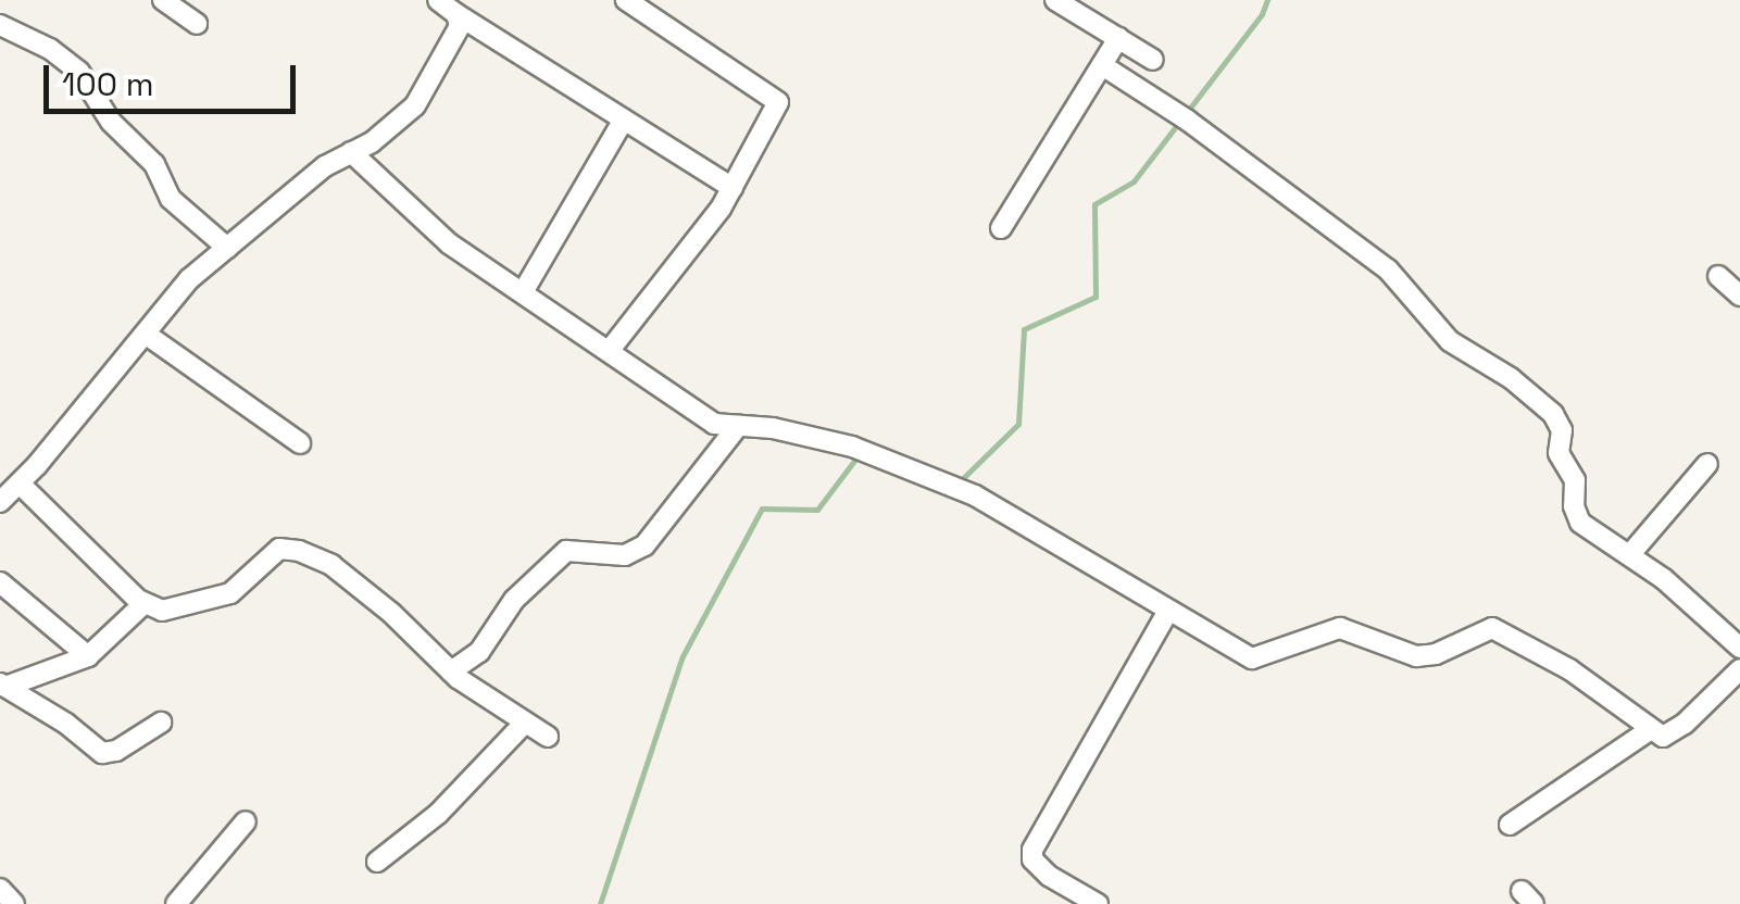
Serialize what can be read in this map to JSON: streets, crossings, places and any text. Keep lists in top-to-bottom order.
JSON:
{
  "scale_bar": "100 m"
}
